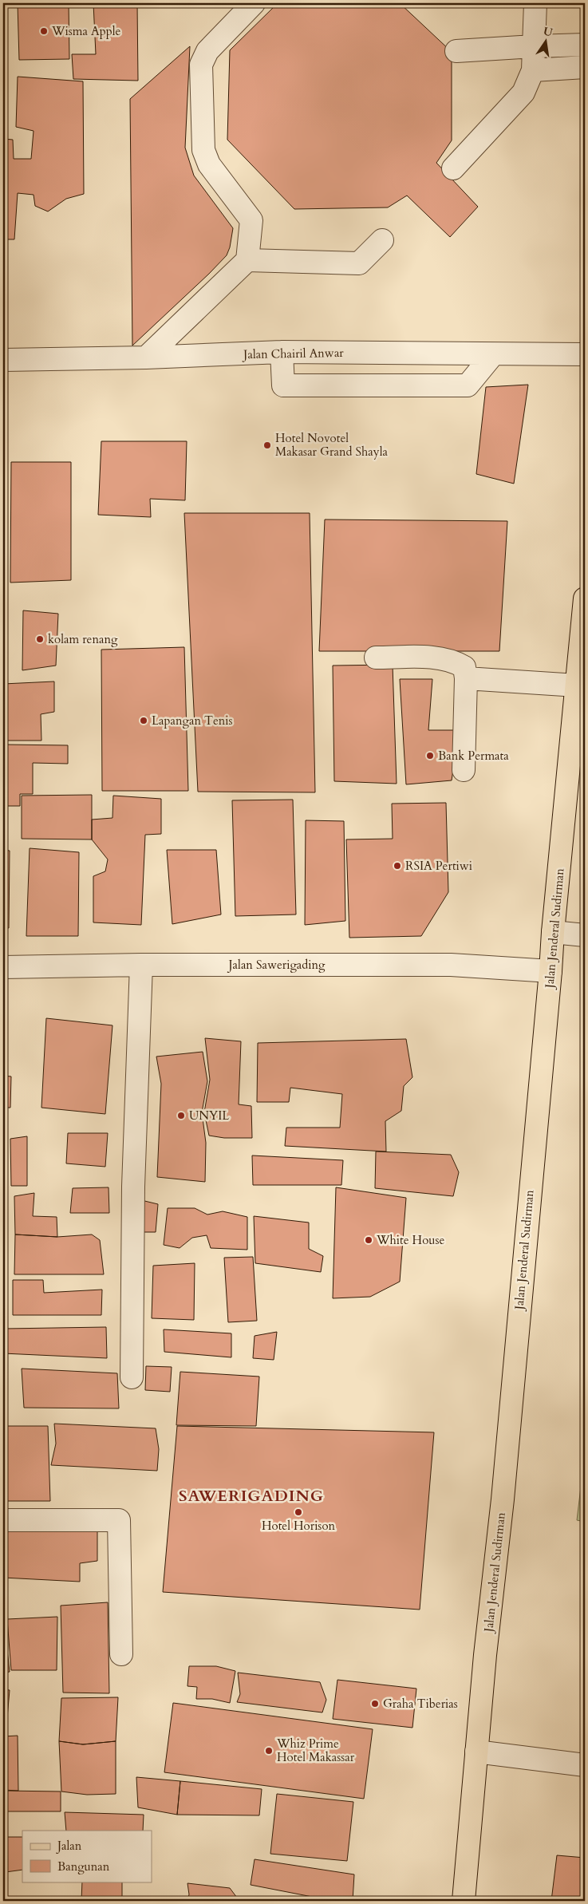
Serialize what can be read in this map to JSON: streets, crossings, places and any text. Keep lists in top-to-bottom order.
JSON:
{
  "streets": {
    "main road": ["Jalan Jenderal Sudirman"],
    "street": ["Jalan Chairil Anwar", "Jalan Sawerigading"]
  },
  "crossings": [
    ["Jalan Jenderal Sudirman", "Jalan Sawerigading"]
  ],
  "districts": ["SAWERIGADING"],
  "places": [
    "Wisma Apple",
    "Hotel Novotel Makasar Grand Shayla",
    "kolam renang",
    "Lapangan Tenis",
    "Bank Permata",
    "RSIA Pertiwi",
    "UNYIL",
    "White House",
    "Hotel Horison",
    "Graha Tiberias",
    "Whiz Prime Hotel Makassar"
  ],
  "legend": ["Jalan", "Bangunan"],
  "north": "top"
}
